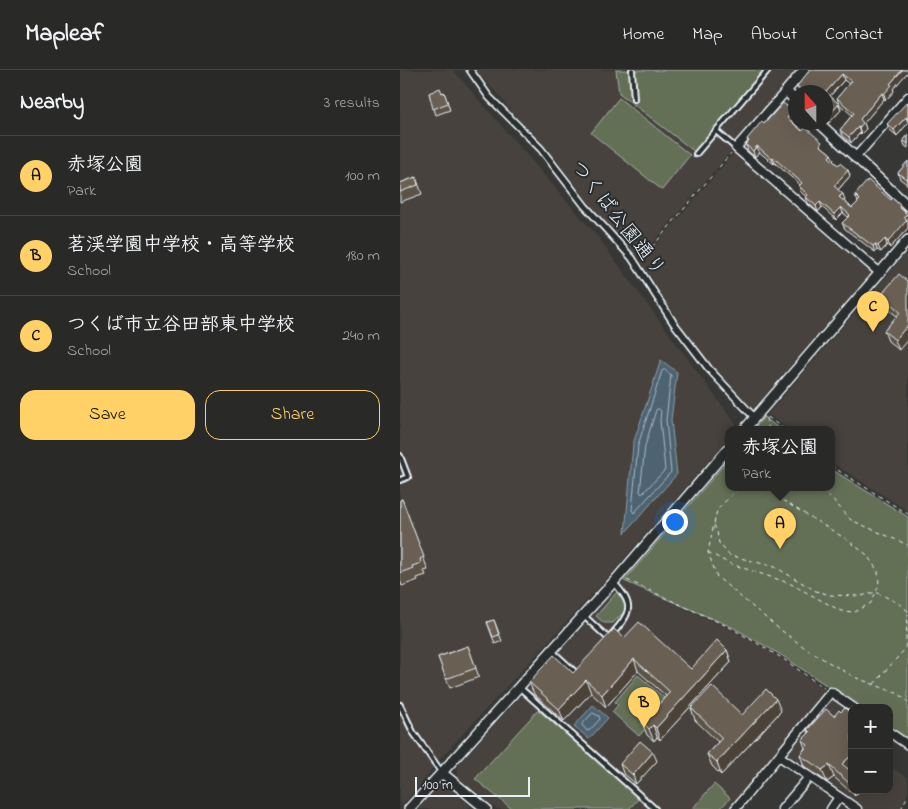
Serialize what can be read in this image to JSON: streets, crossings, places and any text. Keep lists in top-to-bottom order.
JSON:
{
  "streets": {
    "street": ["つくば公園通り"]
  },
  "scale_bar": "100 m",
  "north": "top",
  "page": {
    "header": "Mapleaf",
    "nav": [
      "Home",
      "Map",
      "About",
      "Contact"
    ],
    "heading": ["Nearby", "3 results"],
    "list": [
      {
        "mark": "A",
        "name": "赤塚公園",
        "note": "Park",
        "value": "100 m"
      },
      {
        "mark": "B",
        "name": "茗渓学園中学校・高等学校",
        "note": "School",
        "value": "180 m"
      },
      {
        "mark": "C",
        "name": "つくば市立谷田部東中学校",
        "note": "School",
        "value": "240 m"
      }
    ],
    "pins": ["C", "A", "B"],
    "buttons": ["Save", "Share"],
    "popup": ["赤塚公園", "Park"],
    "map_buttons": ["+", "−"],
    "scale": "100 m"
  }
}
